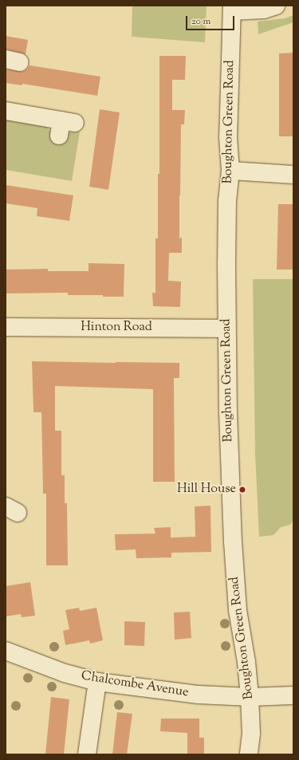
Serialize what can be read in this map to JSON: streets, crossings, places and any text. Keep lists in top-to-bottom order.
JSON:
{
  "streets": {
    "street": ["Boughton Green Road", "Hinton Road", "Chalcombe Avenue"]
  },
  "crossings": [
    ["Boughton Green Road", "Hinton Road"],
    ["Boughton Green Road", "Chalcombe Avenue"]
  ],
  "places": ["Hill House"],
  "scale_bar": "20 m"
}
